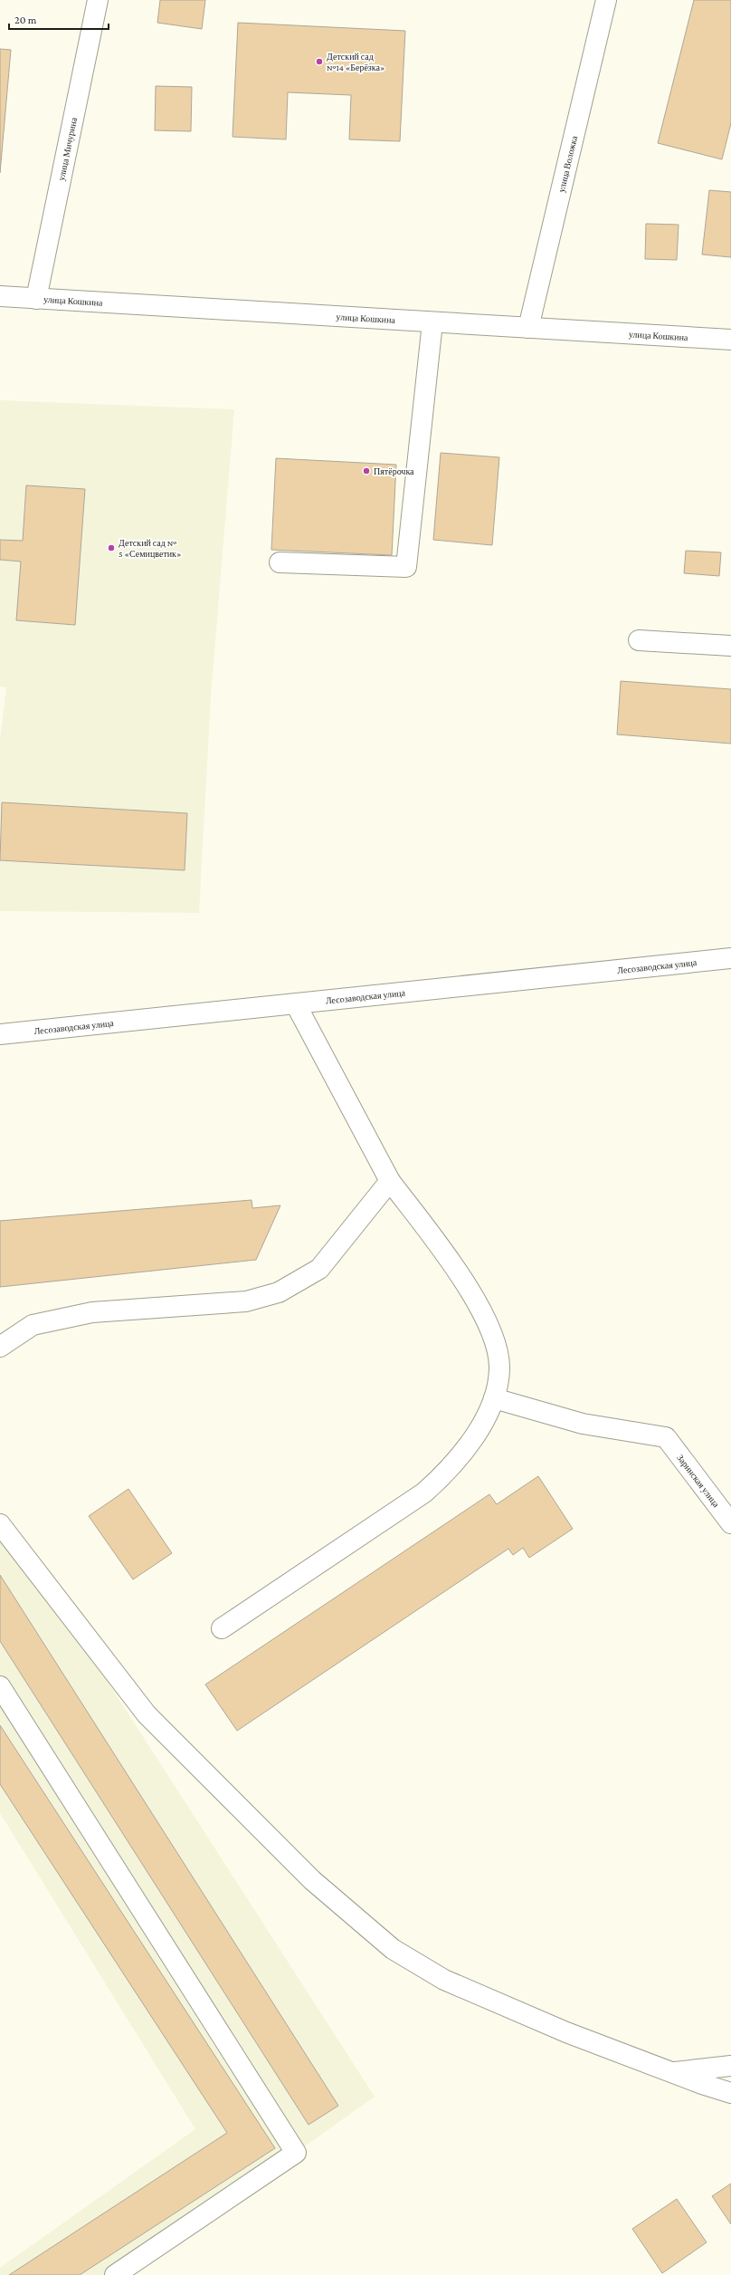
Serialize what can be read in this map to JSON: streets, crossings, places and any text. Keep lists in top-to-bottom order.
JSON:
{
  "streets": {
    "street": [
      "улица Мичурина",
      "улица Воложка",
      "улица Кошкина",
      "Лесозаводская улица",
      "Заринская улица"
    ]
  },
  "crossings": [
    ["улица Мичурина", "улица Кошкина"],
    ["улица Воложка", "улица Кошкина"]
  ],
  "places": ["Детский сад №14 «Берёзка»", "Пятёрочка", "Детский сад № 5 «Семицветик»"],
  "scale_bar": "20 m"
}
